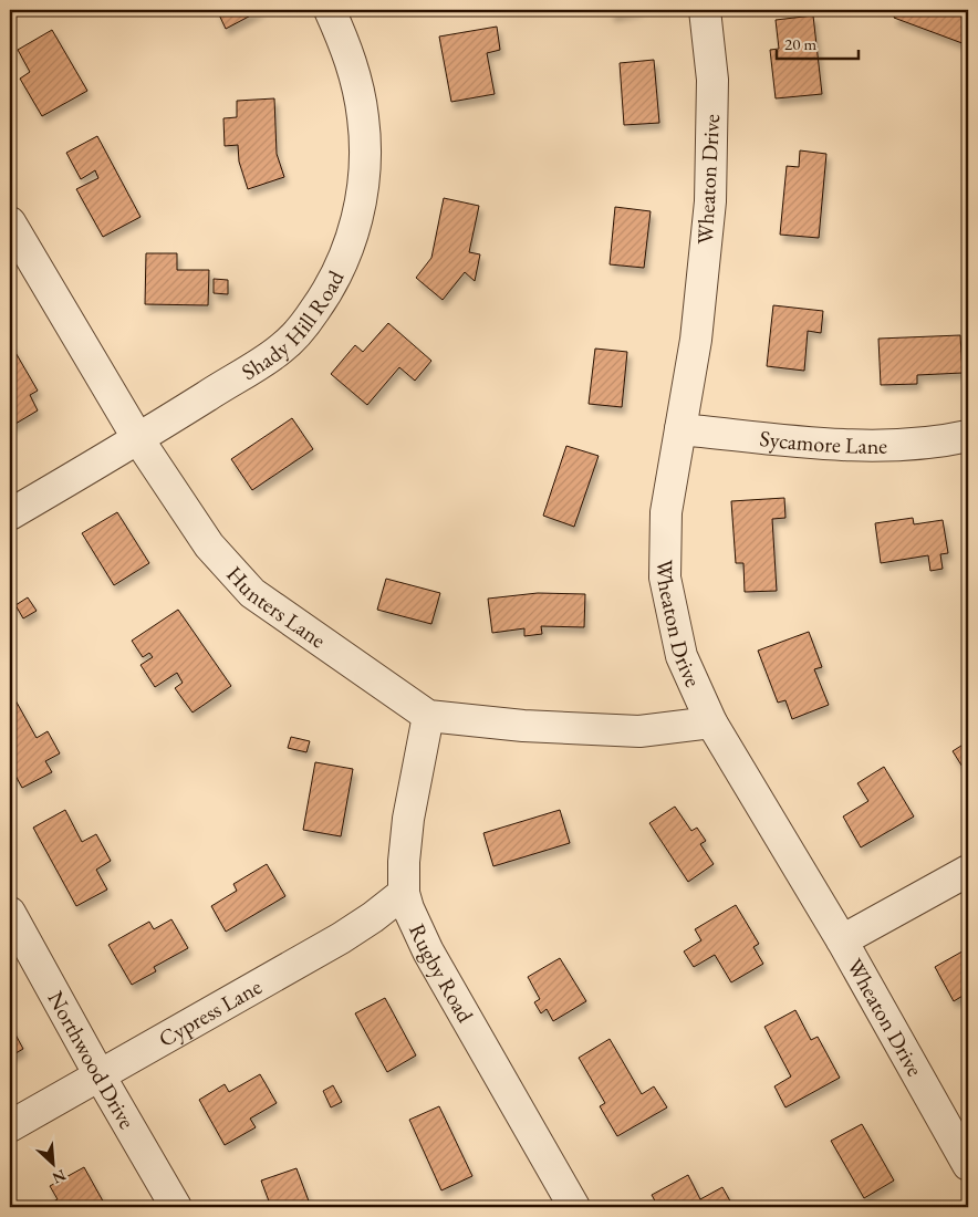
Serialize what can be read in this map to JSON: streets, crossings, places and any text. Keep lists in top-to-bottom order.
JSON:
{
  "streets": {
    "street": [
      "Wheaton Drive",
      "Shady Hill Road",
      "Sycamore Lane",
      "Hunters Lane",
      "Rugby Road",
      "Cypress Lane",
      "Northwood Drive"
    ]
  },
  "crossings": [
    ["Wheaton Drive", "Sycamore Lane"],
    ["Wheaton Drive", "Hunters Lane"],
    ["Shady Hill Road", "Hunters Lane"],
    ["Hunters Lane", "Rugby Road"],
    ["Rugby Road", "Cypress Lane"],
    ["Cypress Lane", "Northwood Drive"]
  ],
  "scale_bar": "20 m",
  "north": "bottom right"
}
